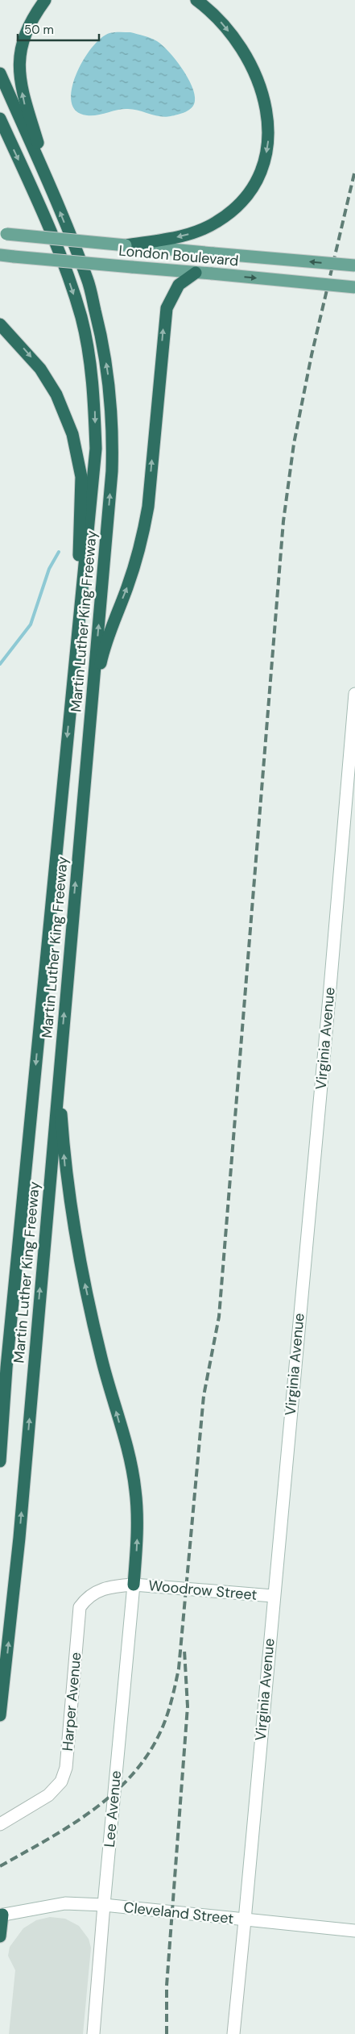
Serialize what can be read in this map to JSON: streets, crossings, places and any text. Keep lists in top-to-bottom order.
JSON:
{
  "streets": {
    "highway": ["Martin Luther King Freeway"],
    "main road": ["London Boulevard"],
    "street": [
      "Virginia Avenue",
      "Woodrow Street",
      "Harper Avenue",
      "Lee Avenue",
      "Cleveland Street"
    ]
  },
  "crossings": [
    ["Virginia Avenue", "Woodrow Street"],
    ["Virginia Avenue", "Cleveland Street"],
    ["Woodrow Street", "Harper Avenue"],
    ["Woodrow Street", "Lee Avenue"],
    ["Harper Avenue", "Lee Avenue"],
    ["Lee Avenue", "Cleveland Street"]
  ],
  "scale_bar": "50 m"
}
